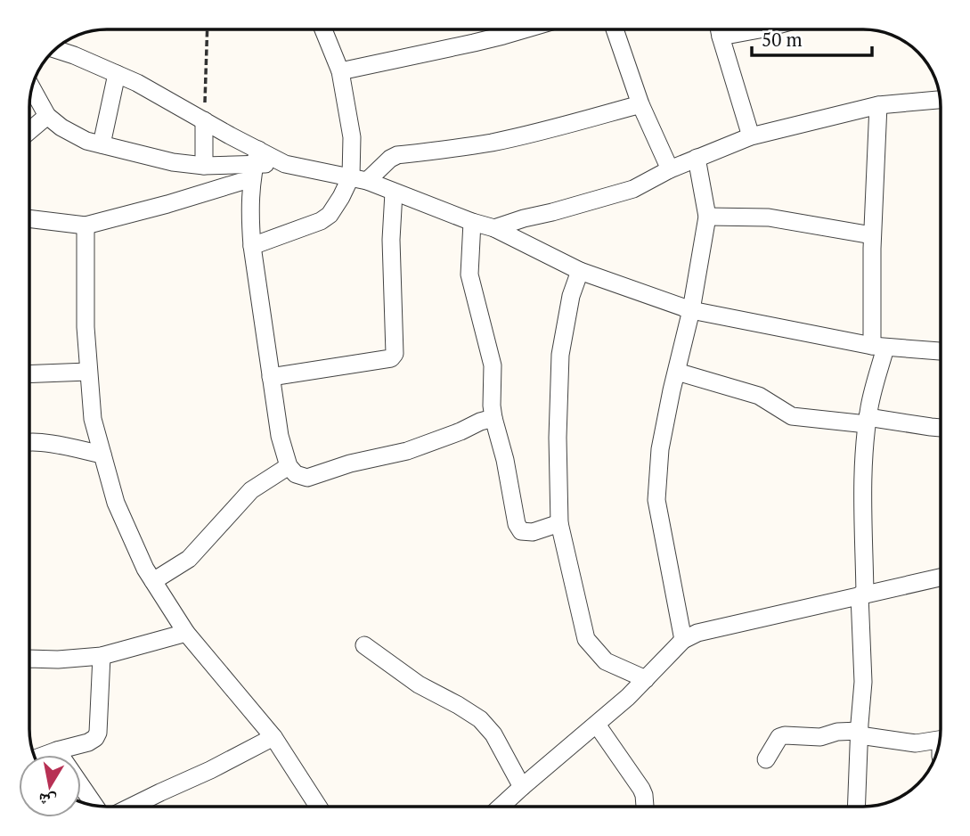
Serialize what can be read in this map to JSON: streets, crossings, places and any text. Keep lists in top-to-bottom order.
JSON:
{
  "scale_bar": "50 m",
  "north": "bottom"
}
